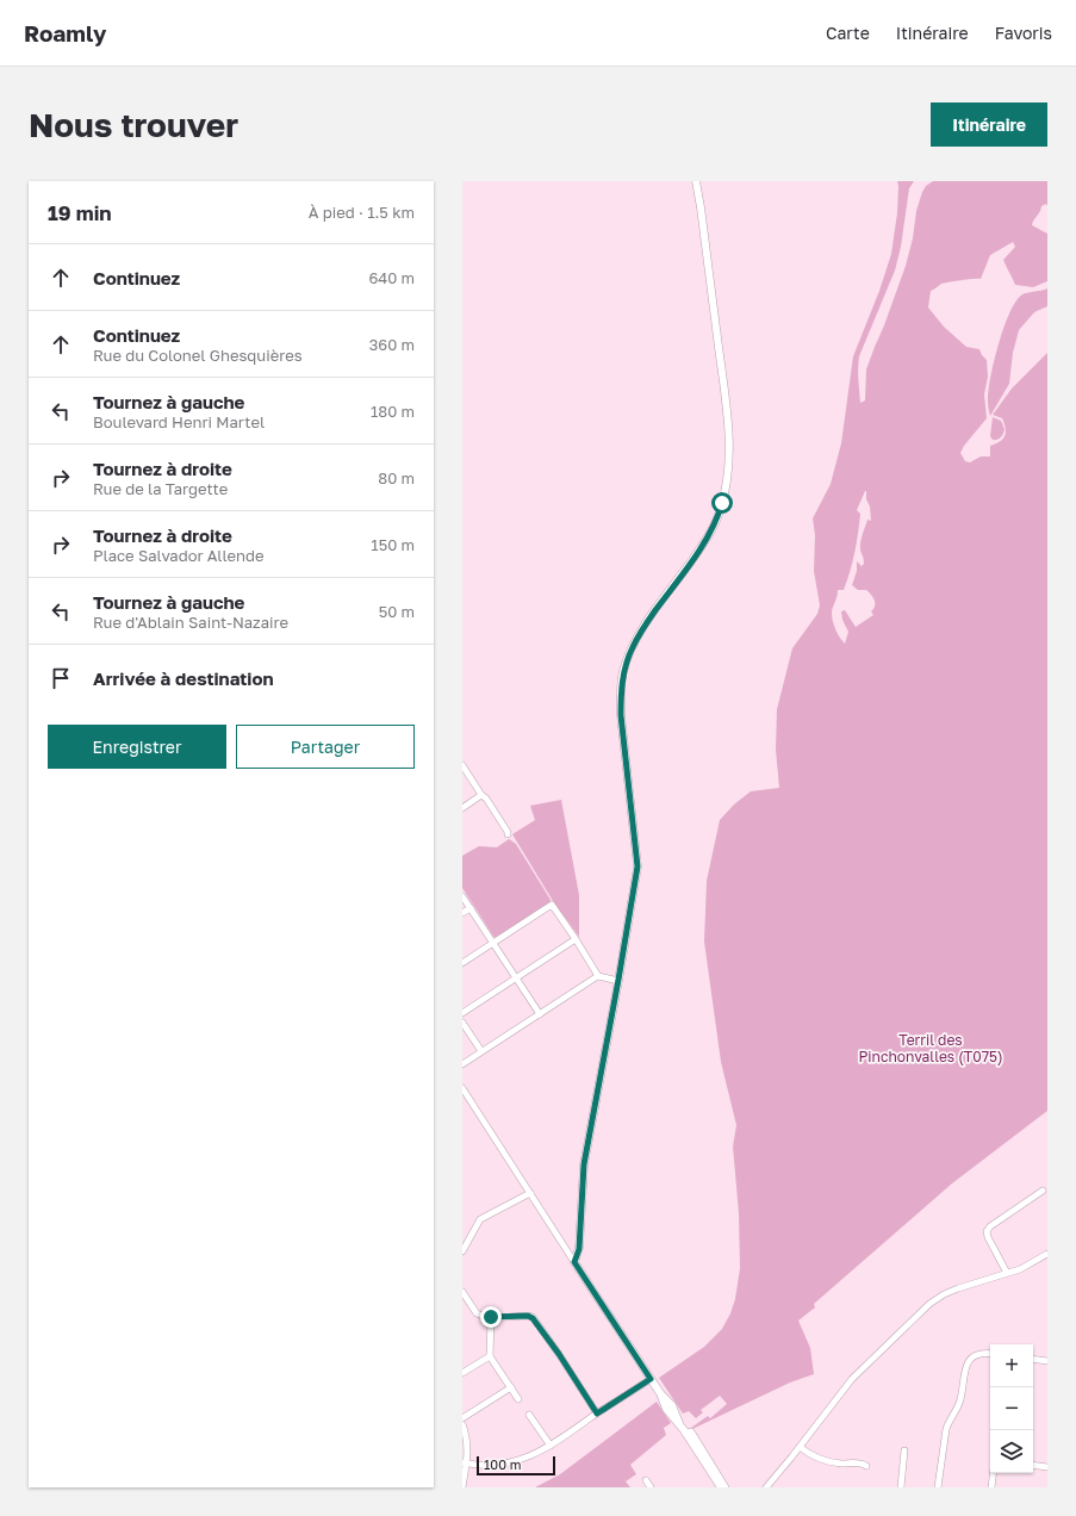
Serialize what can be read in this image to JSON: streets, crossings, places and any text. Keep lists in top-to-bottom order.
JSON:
{
  "parks": ["Terril des Pinchonvalles (T075)"],
  "scale_bar": "100 m",
  "page": {
    "header": "Roamly",
    "nav": ["Carte", "Itinéraire", "Favoris"],
    "buttons": [
      "Itinéraire",
      ["Enregistrer", "Partager"]
    ],
    "title": "Nous trouver",
    "heading": ["19 min", "À pied · 1.5 km"],
    "list": [
      ["Continuez", "640 m"],
      ["Continuez", "Rue du Colonel Ghesquières", "360 m"],
      ["Tournez à gauche", "Boulevard Henri Martel", "180 m"],
      ["Tournez à droite", "Rue de la Targette", "80 m"],
      ["Tournez à droite", "Place Salvador Allende", "150 m"],
      ["Tournez à gauche", "Rue d'Ablain Saint-Nazaire", "50 m"],
      "Arrivée à destination"
    ],
    "map_buttons": ["+", "−"],
    "scale": "100 m"
  }
}
